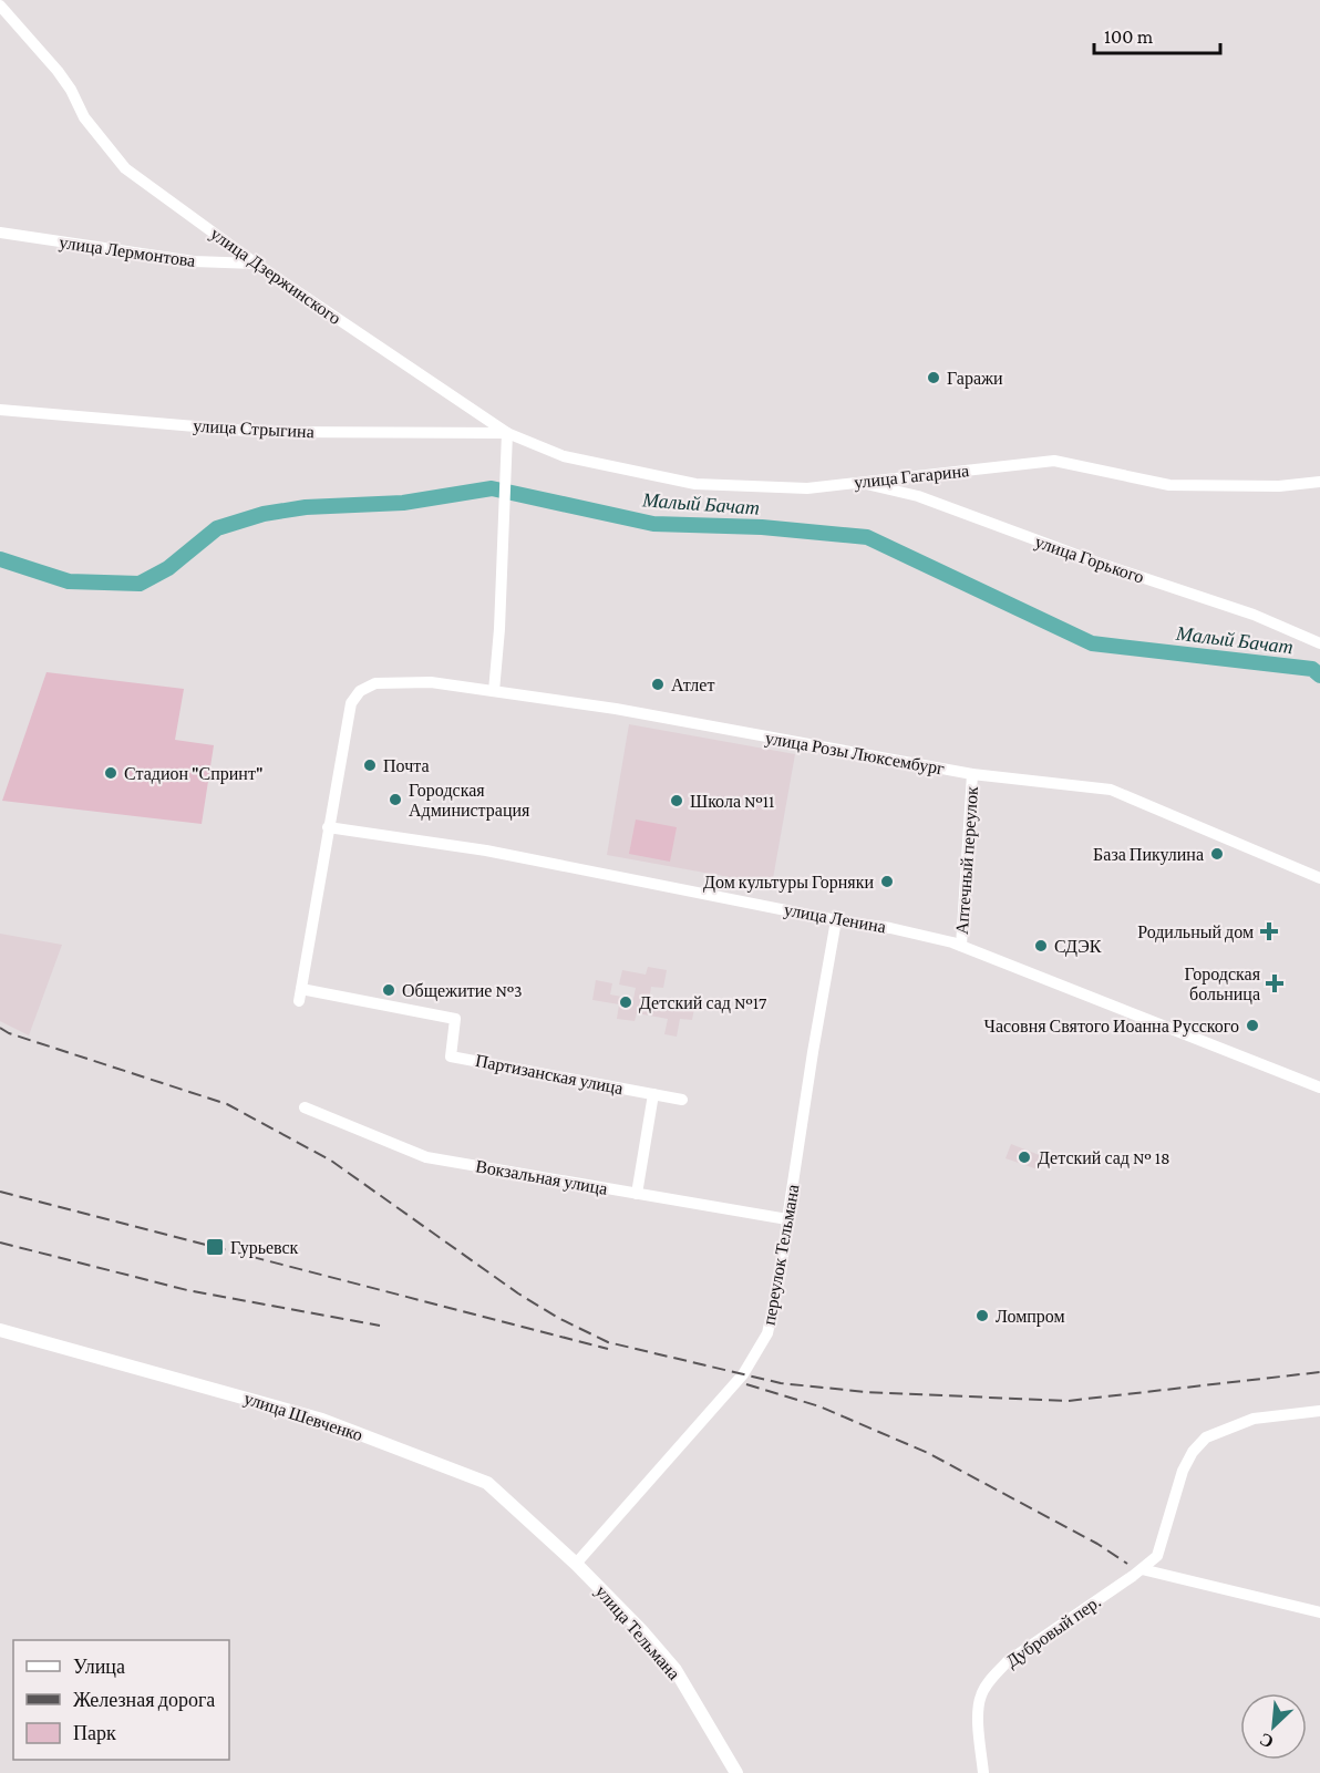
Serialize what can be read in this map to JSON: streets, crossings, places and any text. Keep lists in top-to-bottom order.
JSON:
{
  "streets": {
    "main road": ["улица Шевченко", "улица Тельмана"],
    "street": [
      "улица Лермонтова",
      "улица Дзержинского",
      "улица Стрыгина",
      "улица Гагарина",
      "улица Горького",
      "улица Розы Люксембург",
      "Аптечный переулок",
      "улица Ленина",
      "Партизанская улица",
      "Вокзальная улица",
      "переулок Тельмана",
      "Дубровый пер."
    ]
  },
  "crossings": [
    ["улица Лермонтова", "улица Дзержинского"],
    ["улица Дзержинского", "улица Стрыгина"],
    ["улица Дзержинского", "улица Гагарина"],
    ["улица Стрыгина", "улица Гагарина"],
    ["улица Гагарина", "улица Горького"],
    ["улица Розы Люксембург", "Аптечный переулок"],
    ["улица Розы Люксембург", "улица Ленина"],
    ["улица Розы Люксембург", "Партизанская улица"],
    ["Аптечный переулок", "улица Ленина"],
    ["улица Ленина", "Партизанская улица"],
    ["улица Ленина", "переулок Тельмана"],
    ["Вокзальная улица", "переулок Тельмана"],
    ["переулок Тельмана", "улица Шевченко"],
    ["переулок Тельмана", "улица Тельмана"],
    ["улица Шевченко", "улица Тельмана"]
  ],
  "water": ["Малый Бачат"],
  "places": {
    "other": [
      "Гаражи",
      "Атлет",
      "Почта",
      "Стадион \"Спринт\"",
      "Городская Администрация",
      "Школа №11",
      "База Пикулина",
      "Дом культуры Горняки",
      "СДЭК",
      "Общежитие №3",
      "Детский сад №17",
      "Часовня Святого Иоанна Русского",
      "Детский сад № 18",
      "Ломпром"
    ],
    "health": ["Родильный дом", "Городская больница"],
    "transit": ["Гурьевск"]
  },
  "legend": ["Улица", "Железная дорога", "Парк"],
  "scale_bar": "100 m",
  "north": "bottom left"
}
